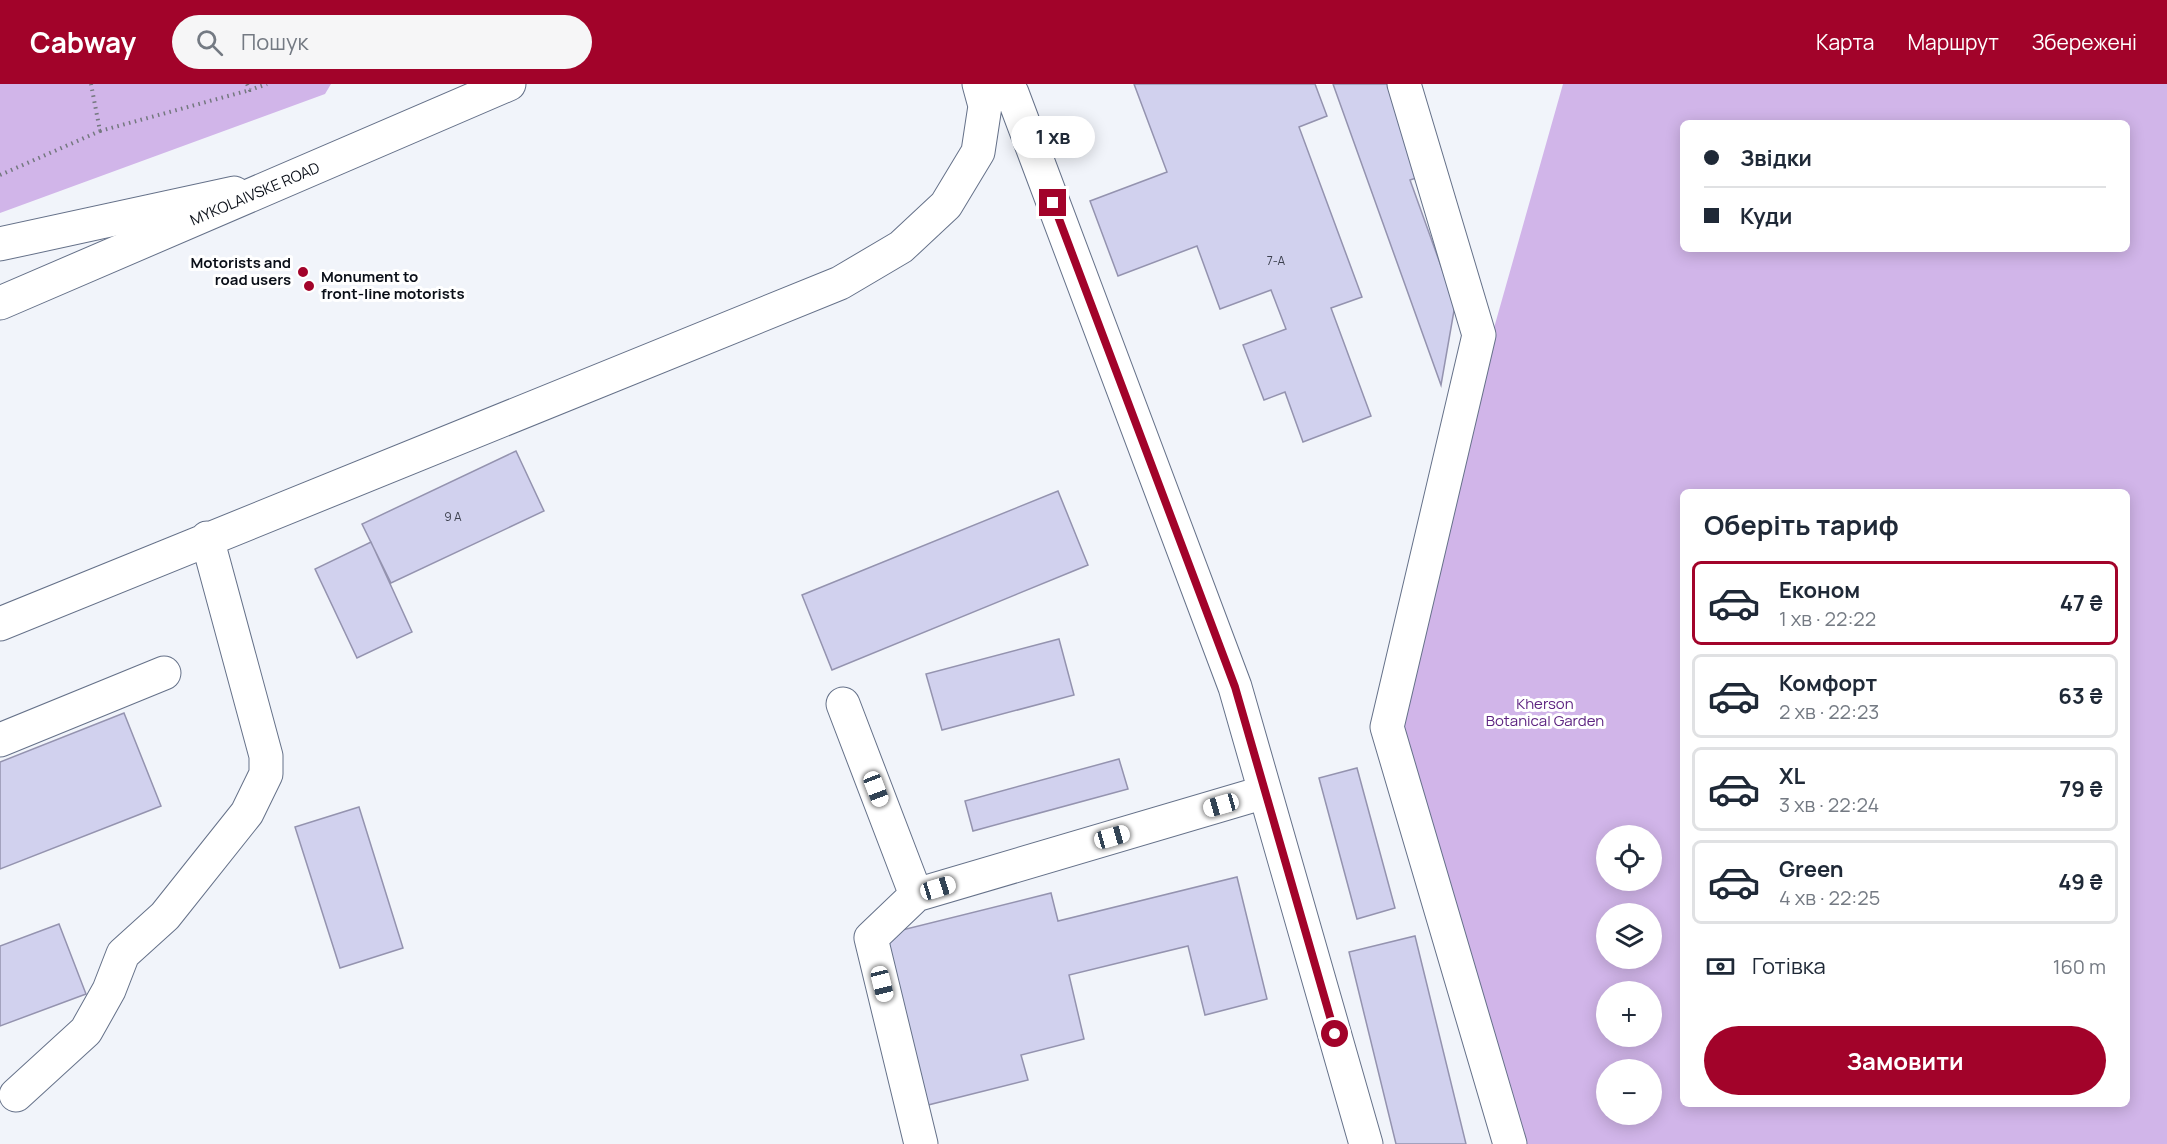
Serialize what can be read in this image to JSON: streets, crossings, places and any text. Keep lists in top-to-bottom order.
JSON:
{
  "streets": {
    "street": ["MYKOLAIVSKE ROAD"]
  },
  "parks": ["Kherson Botanical Garden"],
  "places": ["Motorists and road users", "Monument to front-line motorists"],
  "house_numbers": ["7-А", "9 А"],
  "page": {
    "header": "Cabway",
    "search": "Пошук",
    "nav": ["Карта", "Маршрут", "Збережені"],
    "bubble": "1 хв",
    "banner": ["Звідки", "Куди"],
    "heading": "Оберіть тариф",
    "list": [
      {
        "name": "Економ",
        "note": "1 хв · 22:22",
        "value": "47 ₴"
      },
      {
        "name": "Комфорт",
        "note": "2 хв · 22:23",
        "value": "63 ₴"
      },
      {
        "name": "XL",
        "note": "3 хв · 22:24",
        "value": "79 ₴"
      },
      {
        "name": "Green",
        "note": "4 хв · 22:25",
        "value": "49 ₴"
      }
    ],
    "map_buttons": ["+", "−"],
    "pay": ["Готівка", "160 m"],
    "buttons": "Замовити"
  }
}
